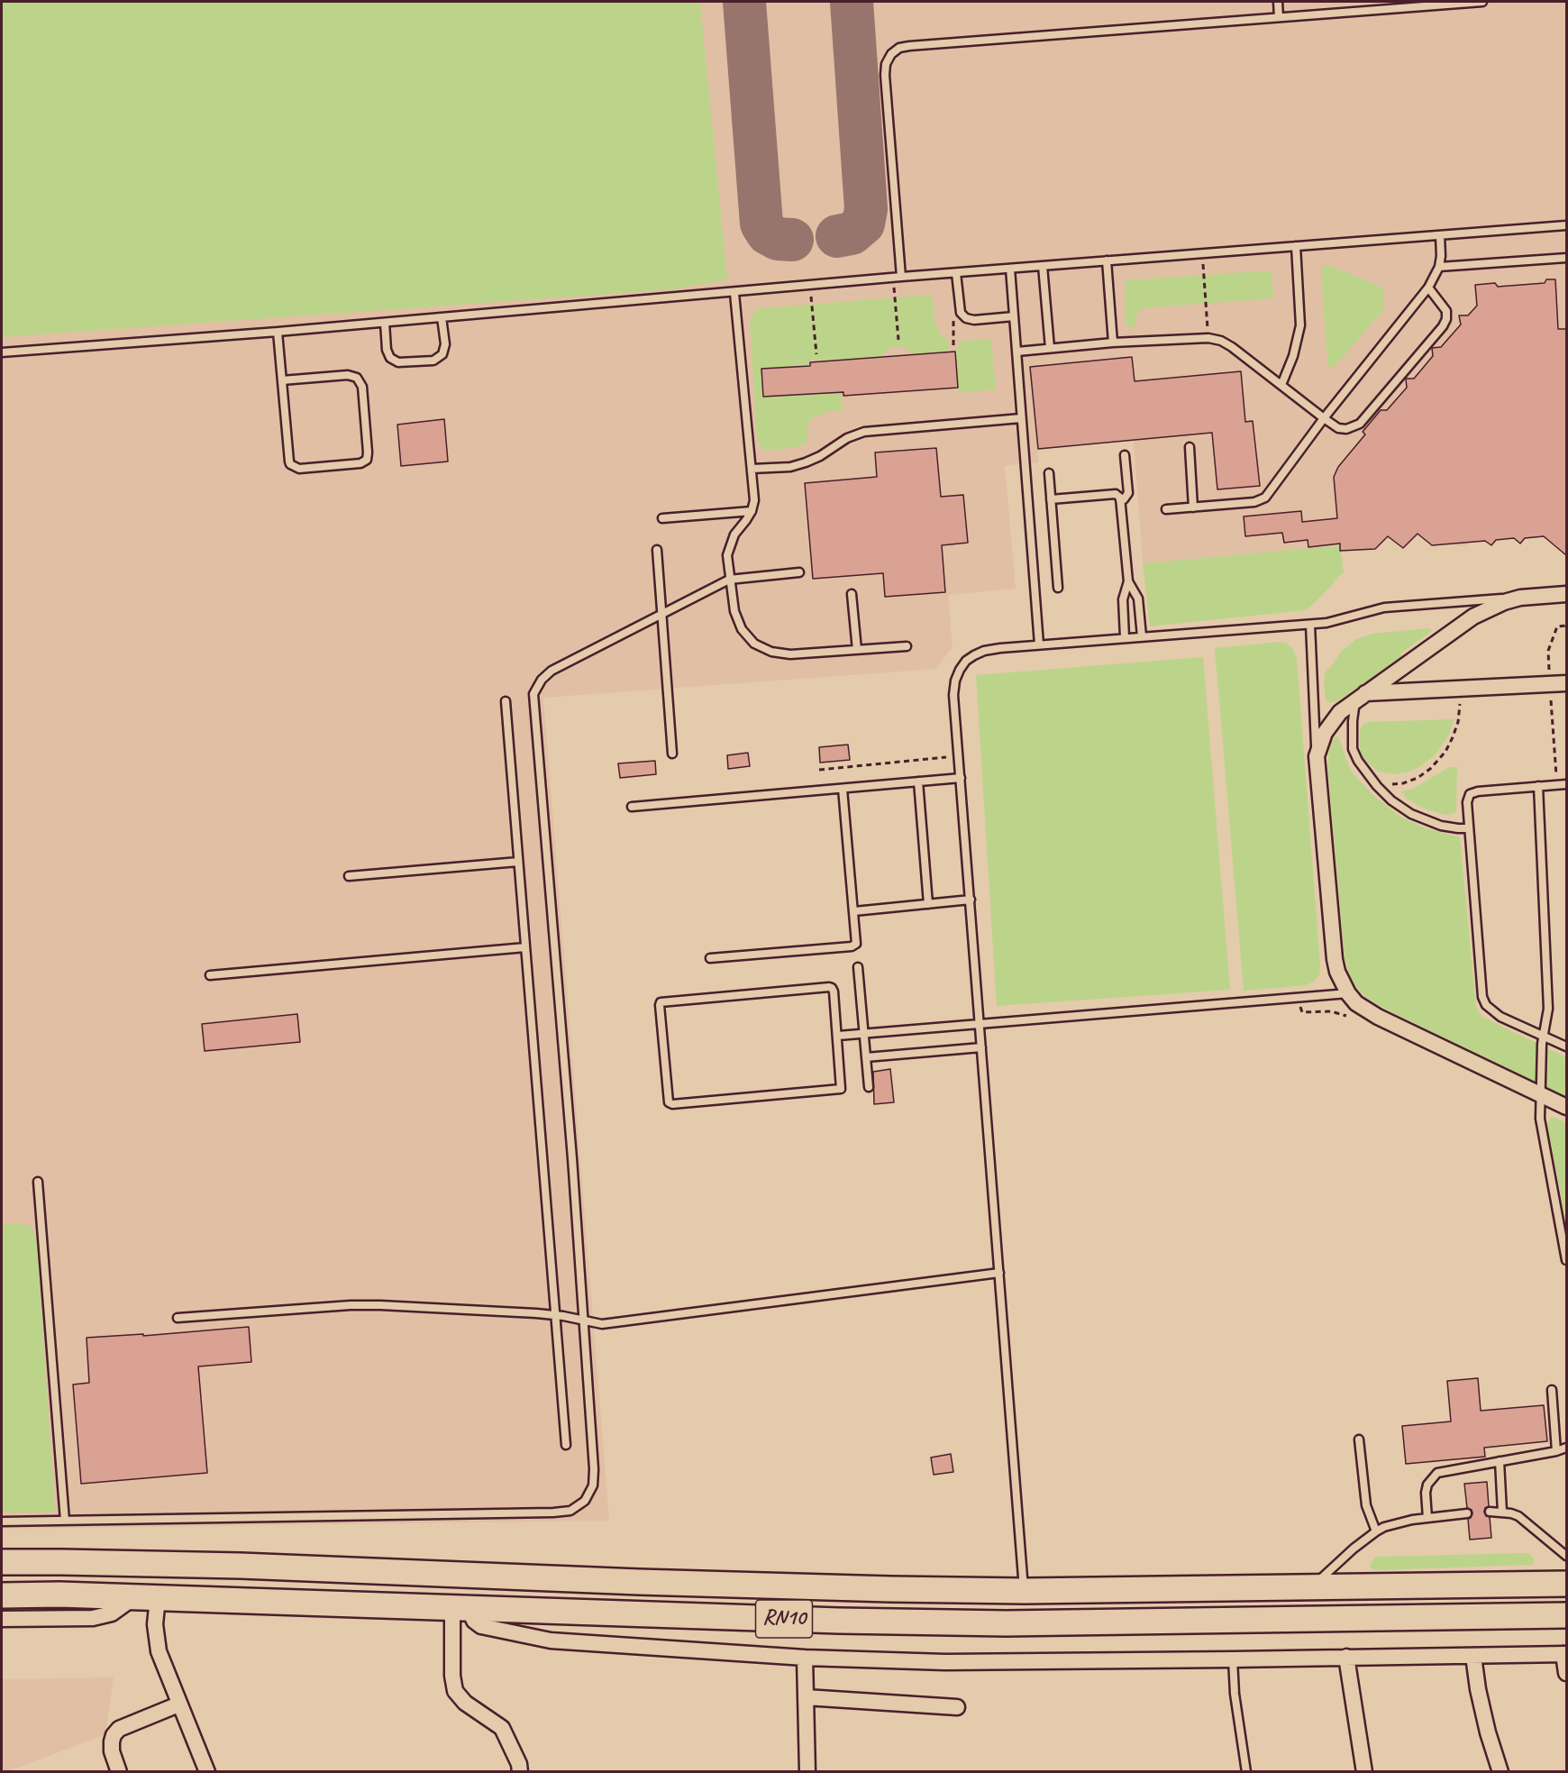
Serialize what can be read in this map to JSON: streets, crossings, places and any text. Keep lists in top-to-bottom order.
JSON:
{
  "streets": {
    "highway": ["RN10"]
  }
}
